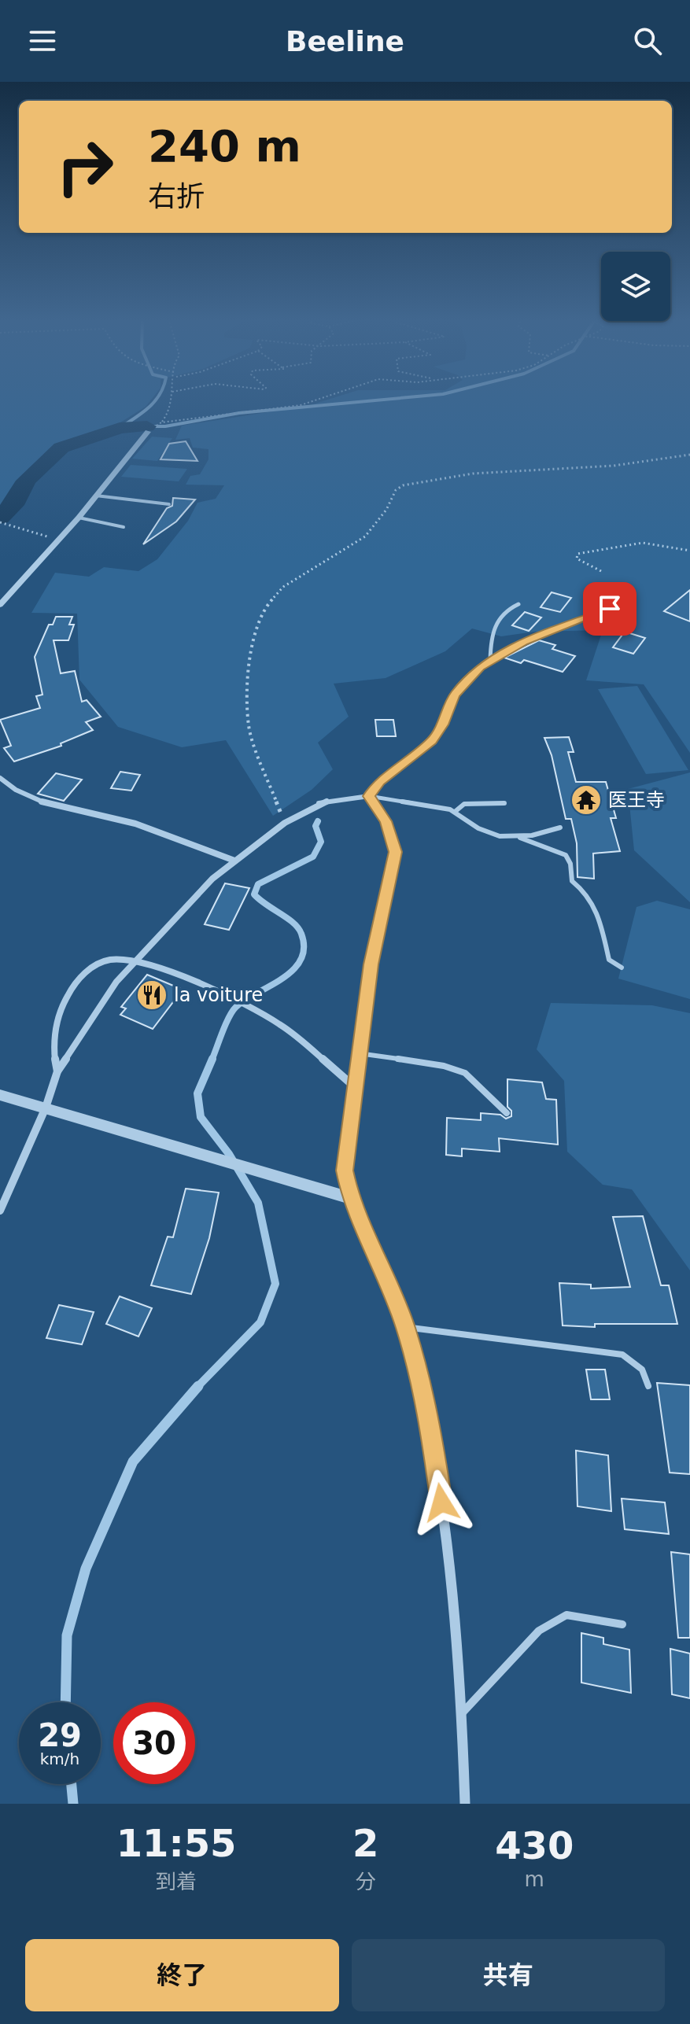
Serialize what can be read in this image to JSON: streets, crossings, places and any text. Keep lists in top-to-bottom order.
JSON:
{
  "places": {
    "temple": ["医王寺"],
    "restaurant": ["la voiture"]
  },
  "page": {
    "header": "Beeline",
    "turn": ["240 m", "右折"],
    "speed": "29 km/h",
    "limit": "30",
    "eta": [
      "11:55",
      "到着",
      "2",
      "分",
      "430",
      "m"
    ],
    "buttons": ["終了", "共有"]
  }
}
